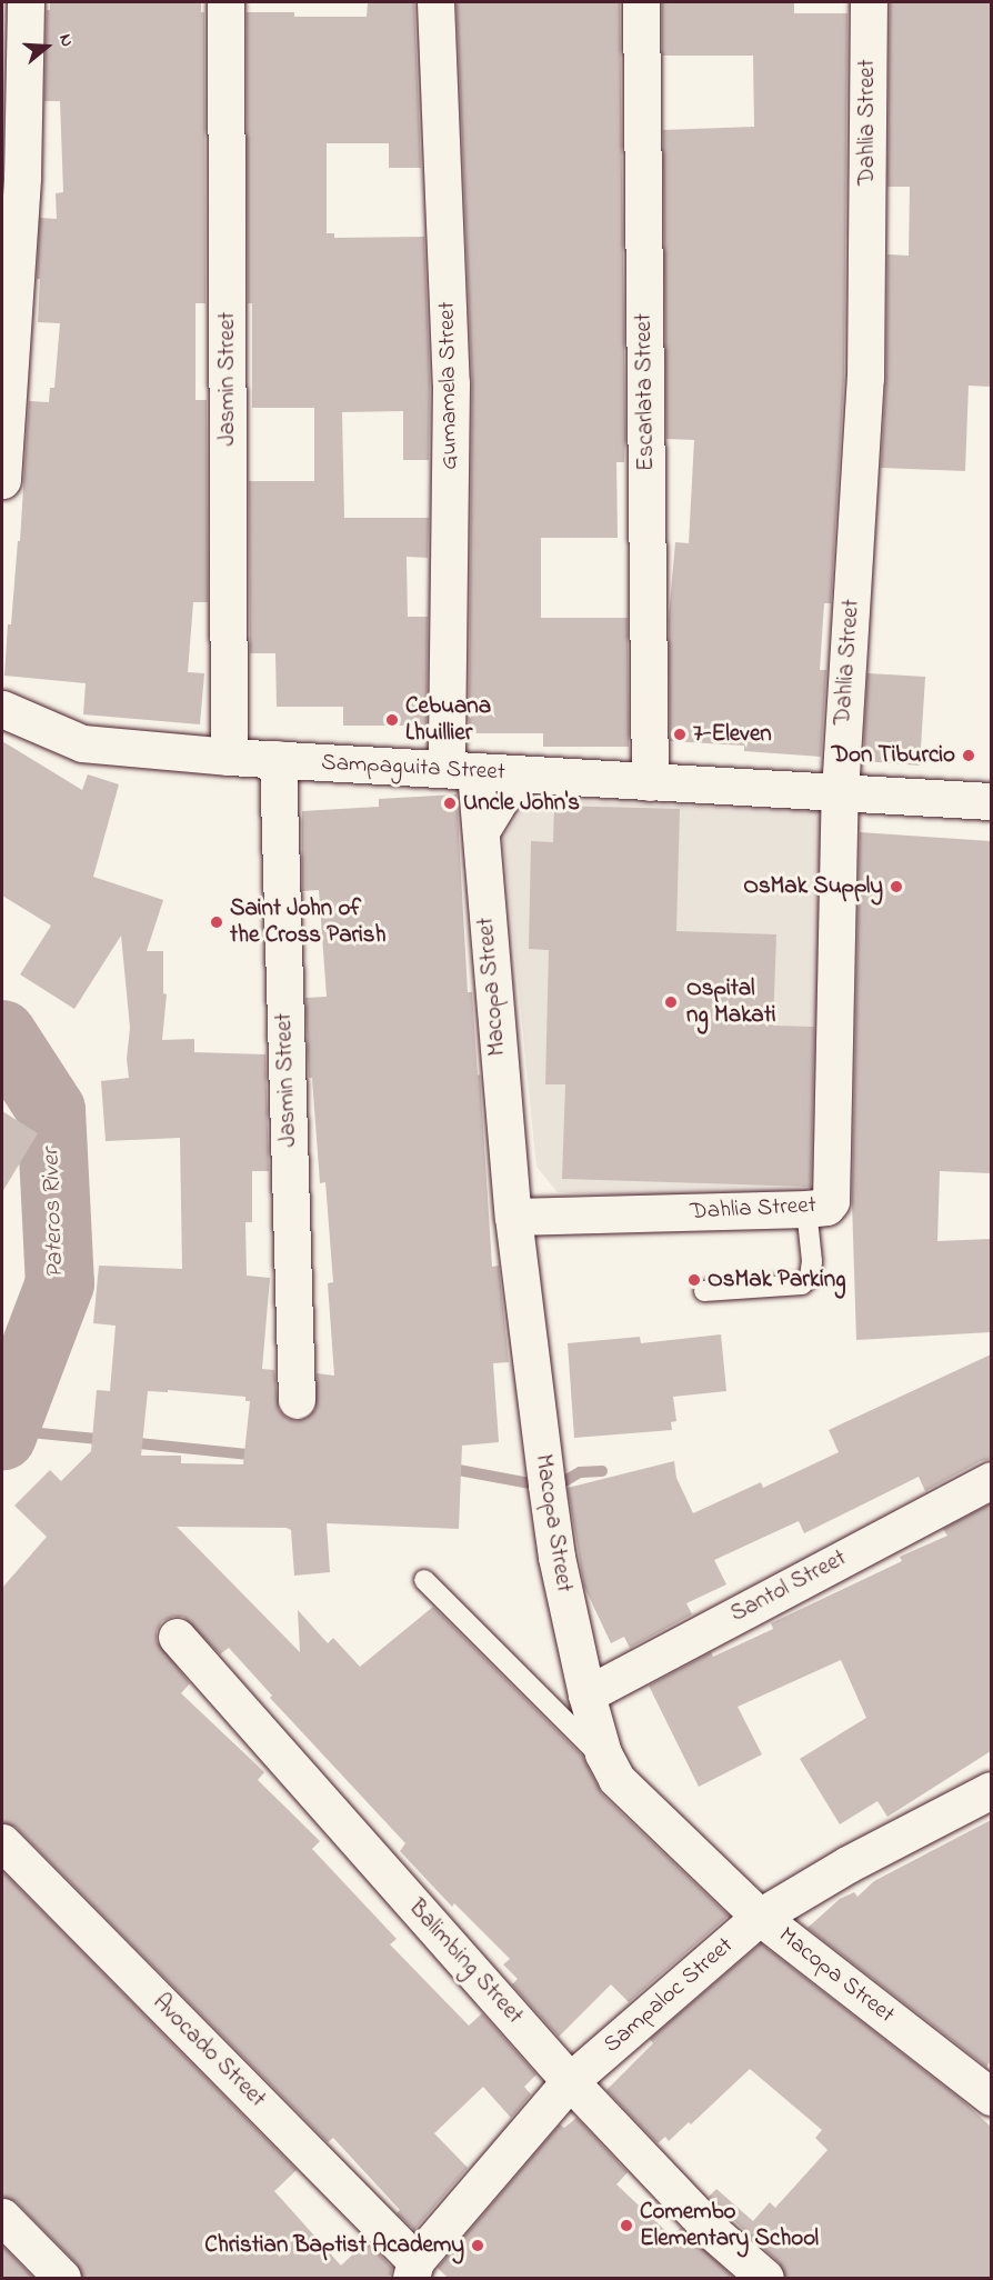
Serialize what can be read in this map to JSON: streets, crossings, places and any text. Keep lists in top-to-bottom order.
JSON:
{
  "streets": {
    "street": [
      "Dahlia Street",
      "Jasmin Street",
      "Gumamela Street",
      "Escarlata Street",
      "Sampaguita Street",
      "Macopa Street",
      "Santol Street",
      "Balimbing Street",
      "Sampaloc Street",
      "Avocado Street"
    ]
  },
  "crossings": [
    ["Dahlia Street", "Sampaguita Street"],
    ["Dahlia Street", "Macopa Street"],
    ["Jasmin Street", "Sampaguita Street"],
    ["Gumamela Street", "Sampaguita Street"],
    ["Gumamela Street", "Macopa Street"],
    ["Escarlata Street", "Sampaguita Street"],
    ["Sampaguita Street", "Macopa Street"],
    ["Macopa Street", "Santol Street"],
    ["Macopa Street", "Sampaloc Street"],
    ["Balimbing Street", "Sampaloc Street"],
    ["Sampaloc Street", "Avocado Street"]
  ],
  "water": ["Pateros River"],
  "places": [
    "Cebuana Lhuillier",
    "7-Eleven",
    "Don Tiburcio",
    "Uncle John's",
    "OsMak Supply",
    "Saint John of the Cross Parish",
    "Ospital ng Makati",
    "OsMak Parking",
    "Comembo Elementary School",
    "Christian Baptist Academy"
  ],
  "north": "right"
}
